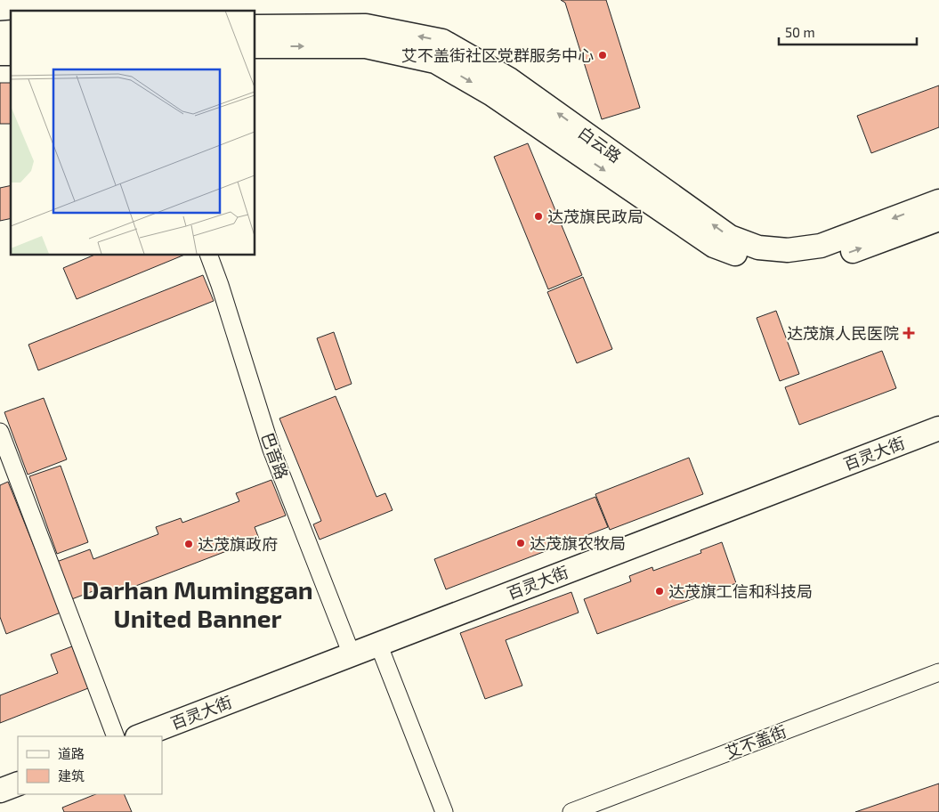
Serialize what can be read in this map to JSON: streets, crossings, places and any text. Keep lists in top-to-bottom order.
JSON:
{
  "streets": {
    "street": [
      "白云路",
      "百灵大街",
      "巴音路",
      "艾不盖街"
    ]
  },
  "crossings": [
    ["百灵大街", "巴音路"]
  ],
  "districts": ["Darhan Muminggan United Banner"],
  "places": {
    "other": [
      "艾不盖街社区党群服务中心",
      "达茂旗民政局",
      "达茂旗农牧局",
      "达茂旗政府",
      "达茂旗工信和科技局"
    ],
    "health": ["达茂旗人民医院"]
  },
  "legend": ["道路", "建筑"],
  "scale_bar": "50 m"
}
